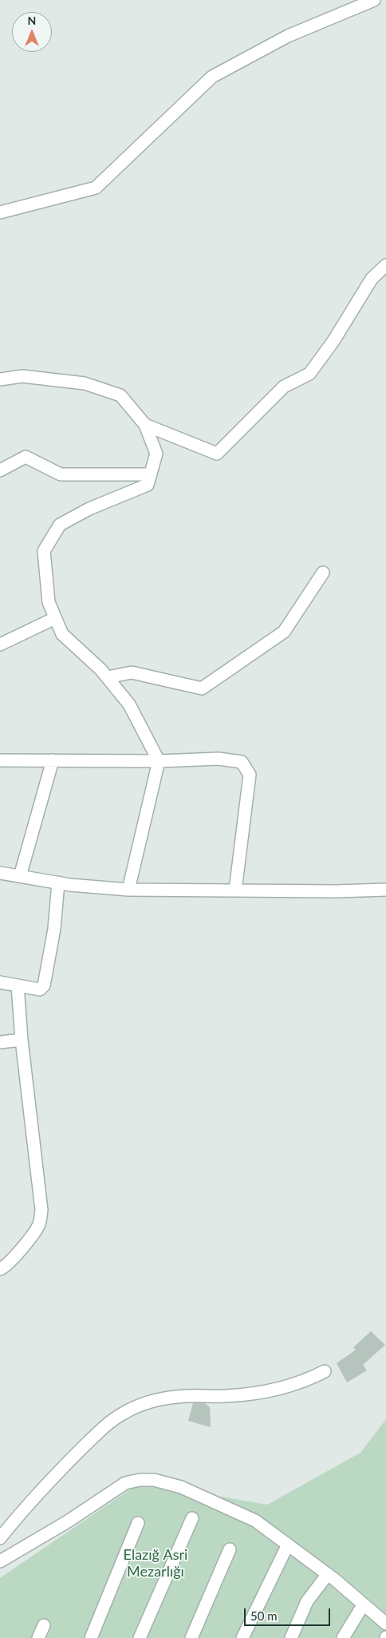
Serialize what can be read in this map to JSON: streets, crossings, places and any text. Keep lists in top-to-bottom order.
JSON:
{
  "parks": ["Elazığ Asri Mezarlığı"],
  "scale_bar": "50 m",
  "north": "top"
}
